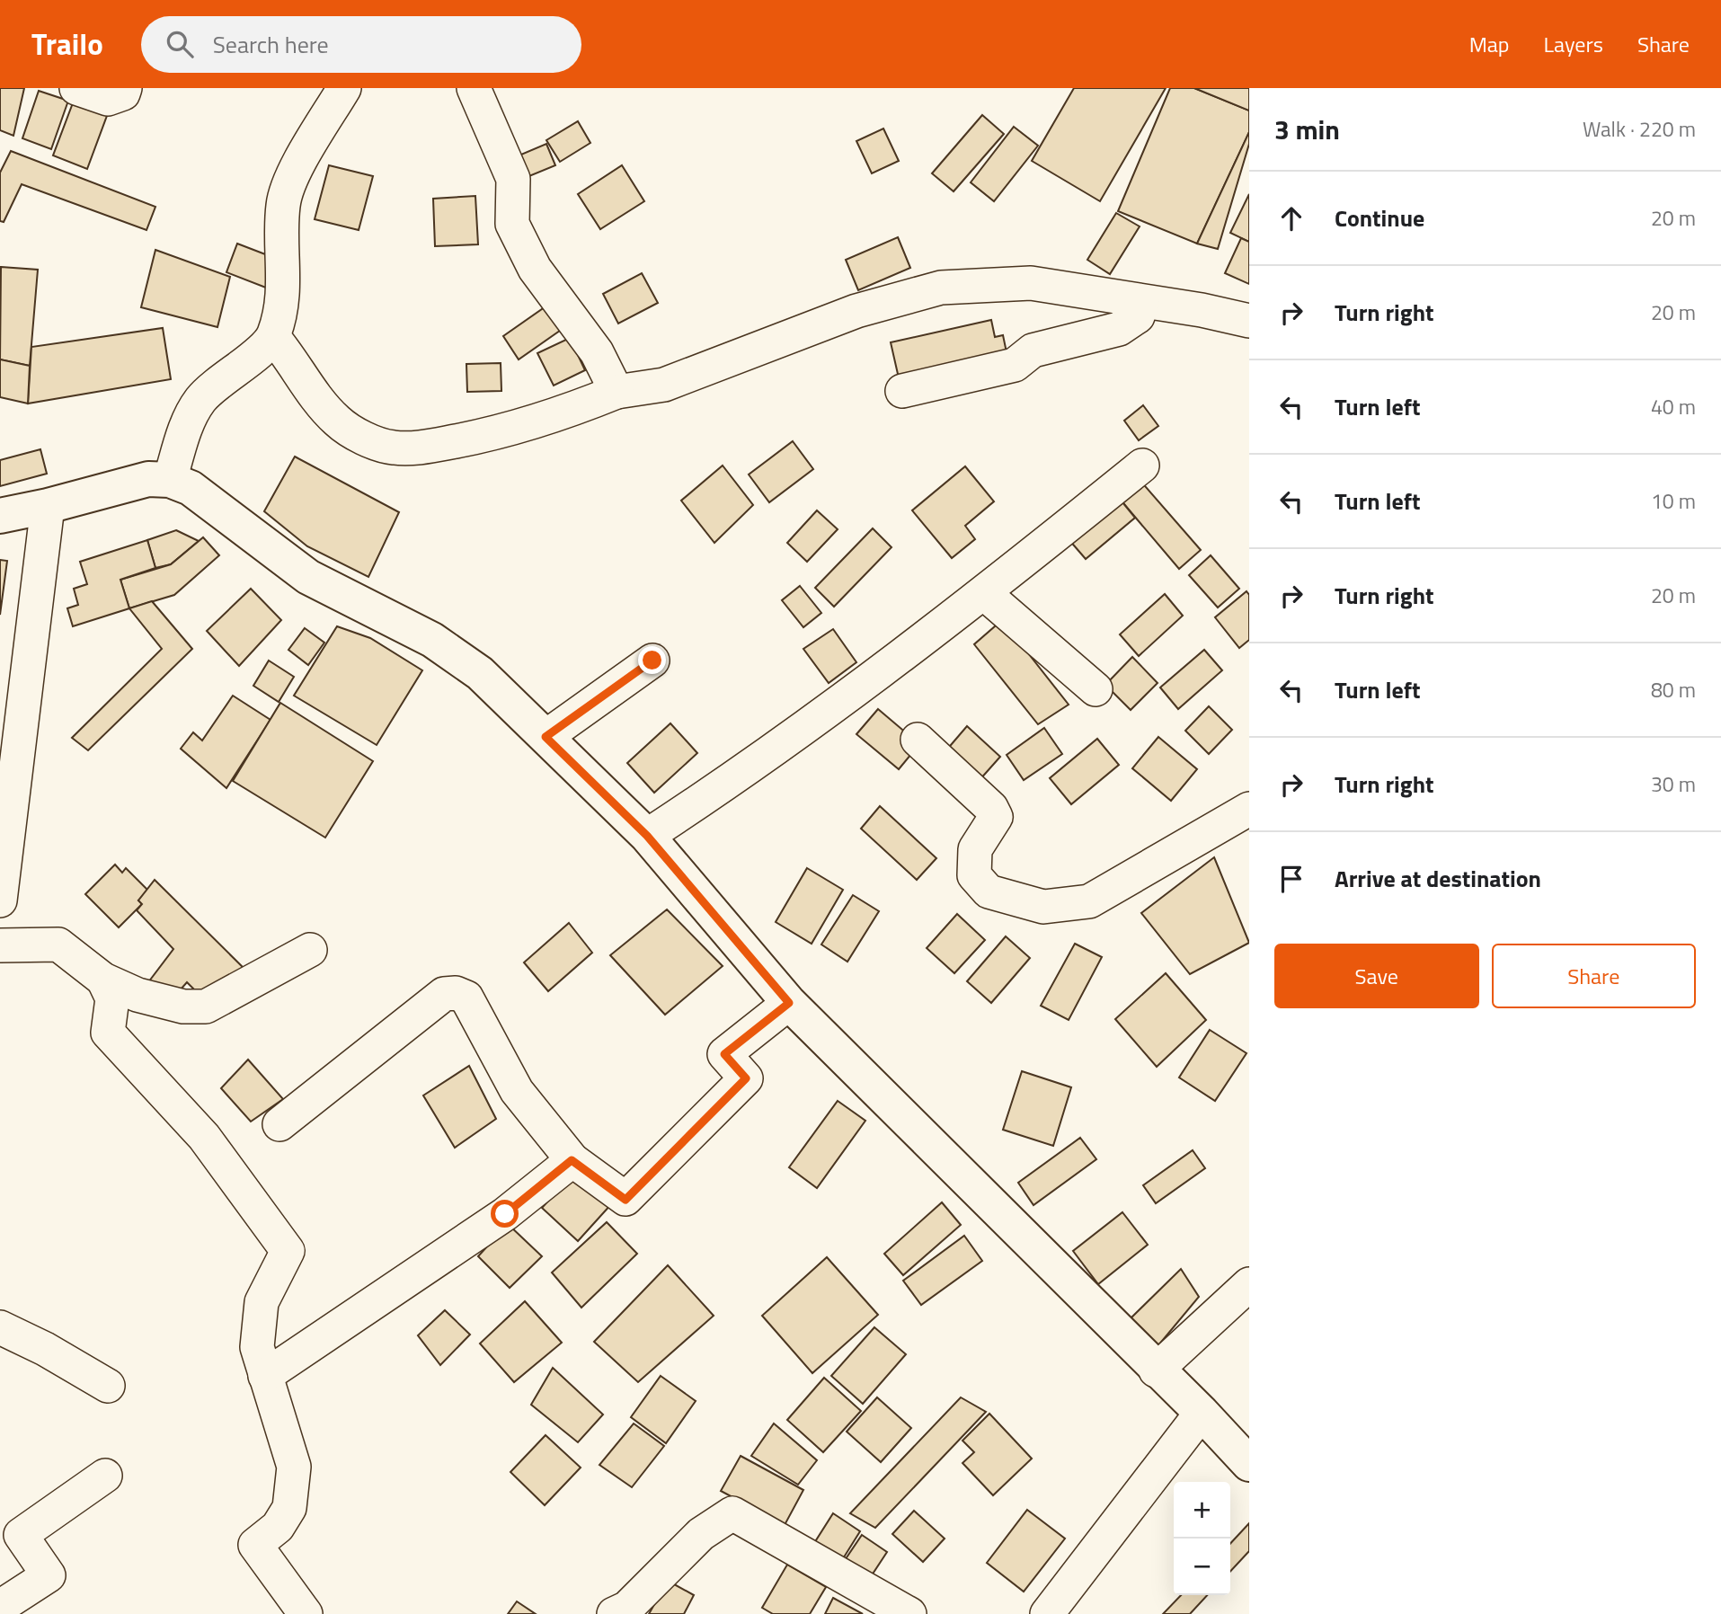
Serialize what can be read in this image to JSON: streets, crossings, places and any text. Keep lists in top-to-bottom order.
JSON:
{
  "page": {
    "header": "Trailo",
    "search": "Search here",
    "nav": ["Map", "Layers", "Share"],
    "heading": ["3 min", "Walk · 220 m"],
    "list": [
      ["Continue", "20 m"],
      ["Turn right", "20 m"],
      ["Turn left", "40 m"],
      ["Turn left", "10 m"],
      ["Turn right", "20 m"],
      ["Turn left", "80 m"],
      ["Turn right", "30 m"],
      "Arrive at destination"
    ],
    "buttons": ["Save", "Share"],
    "map_buttons": ["+", "−"]
  }
}
